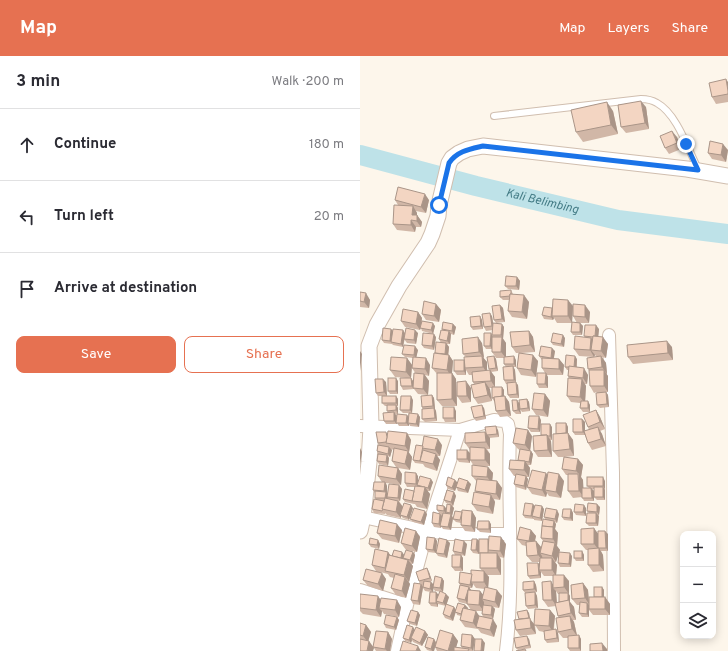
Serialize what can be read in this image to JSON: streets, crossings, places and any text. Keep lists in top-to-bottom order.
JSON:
{
  "water": ["Kali Belimbing"],
  "page": {
    "header": "Map",
    "nav": ["Map", "Layers", "Share"],
    "heading": ["3 min", "Walk · 200 m"],
    "list": [
      ["Continue", "180 m"],
      ["Turn left", "20 m"],
      "Arrive at destination"
    ],
    "buttons": ["Save", "Share"],
    "map_buttons": ["+", "−"]
  }
}
